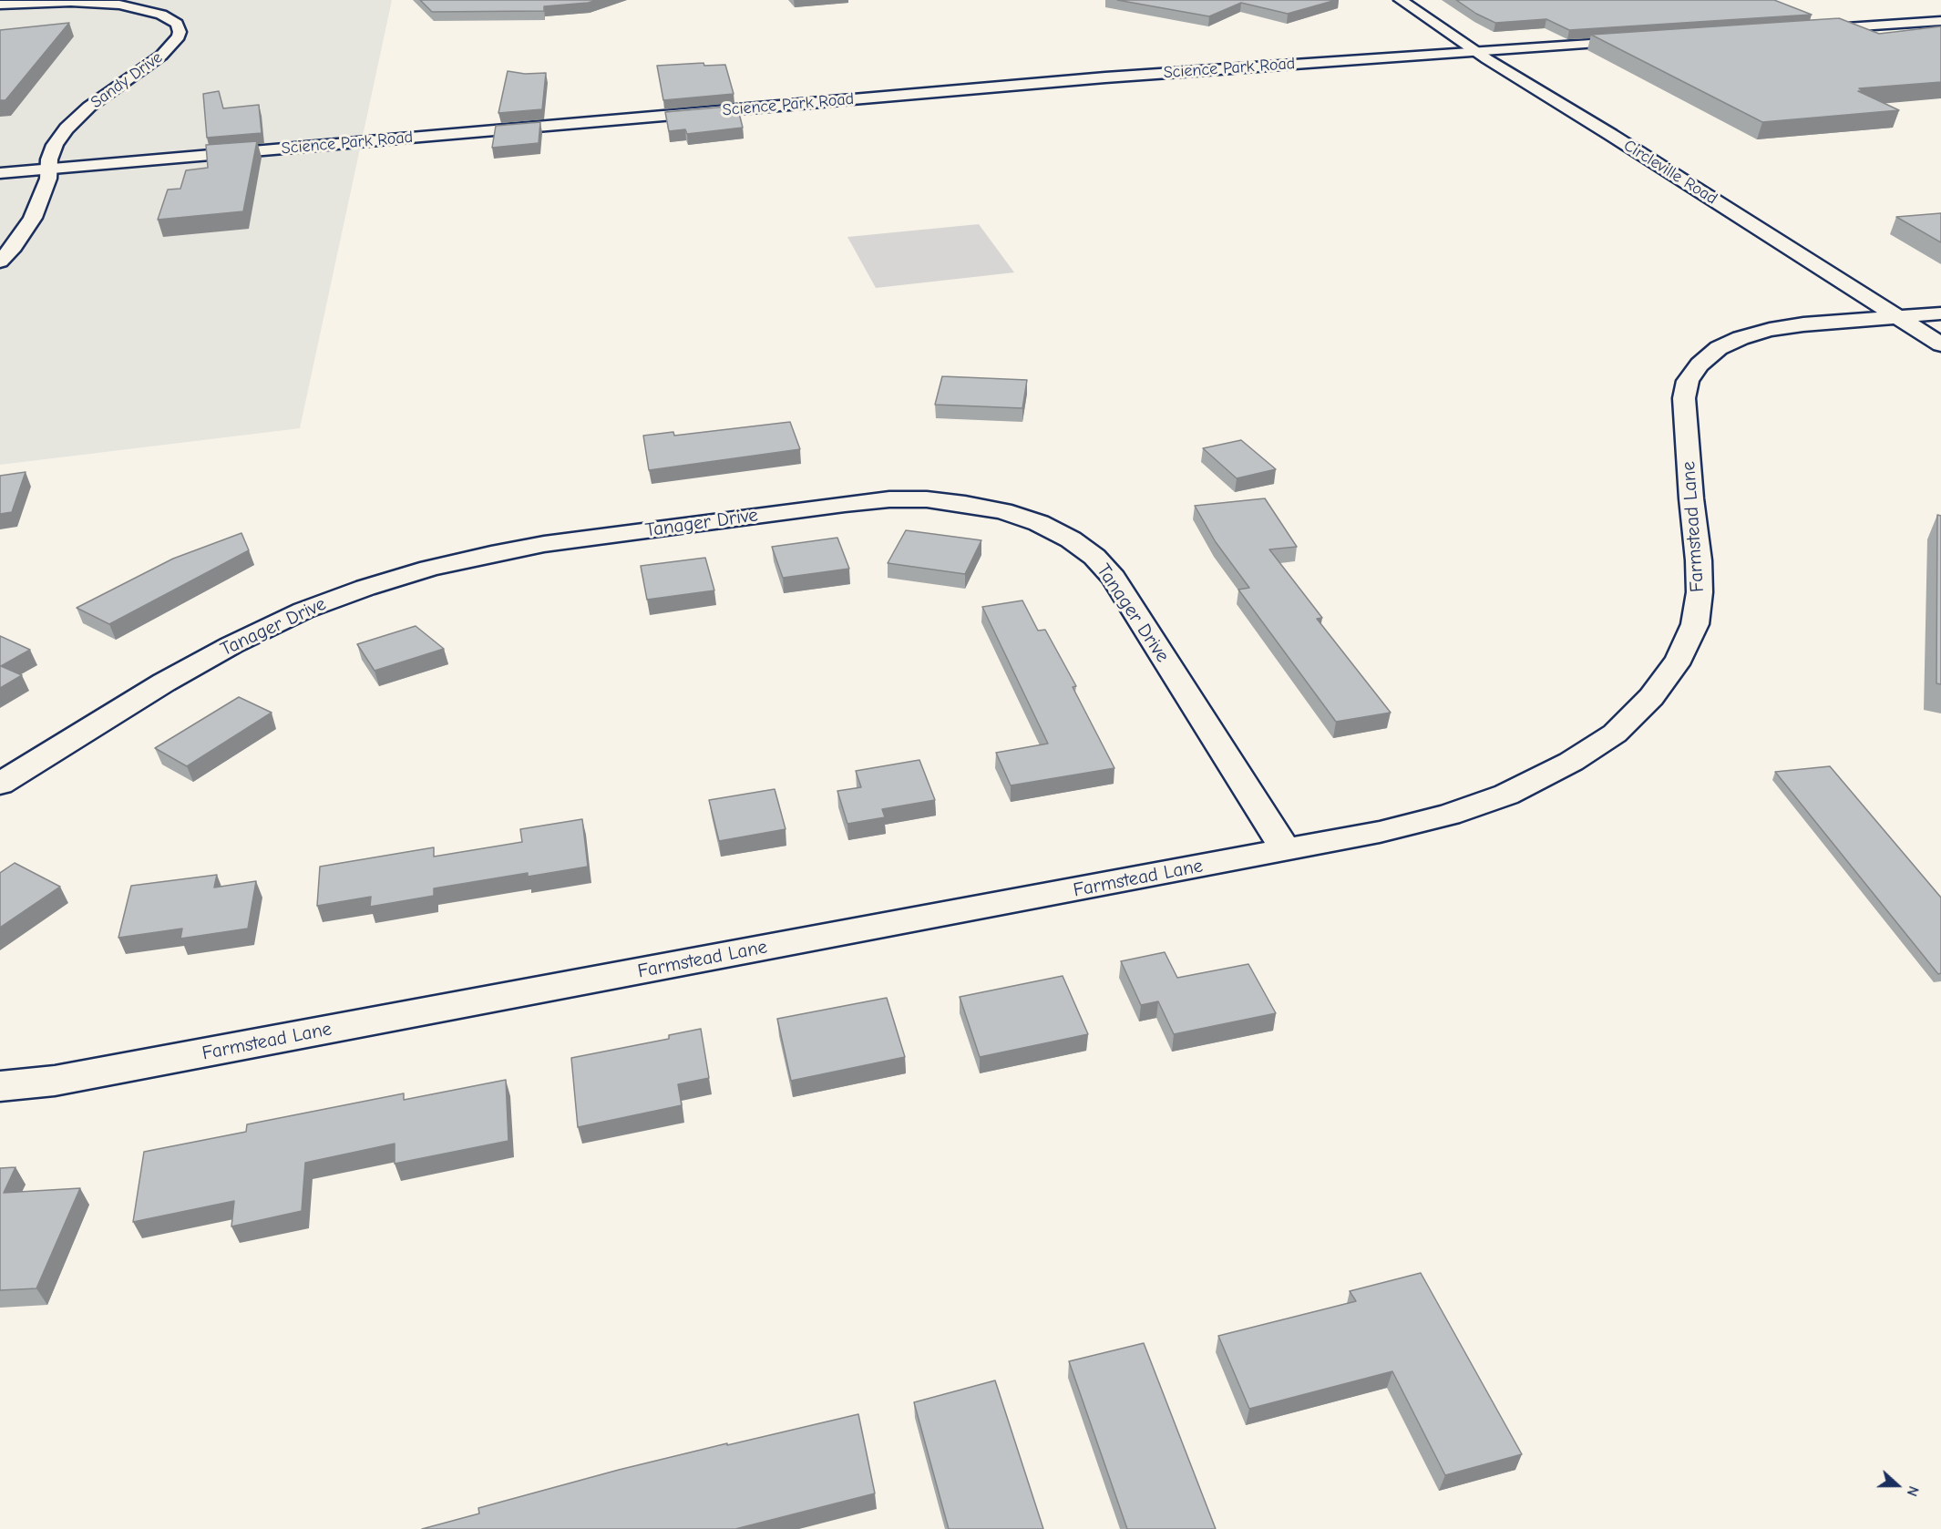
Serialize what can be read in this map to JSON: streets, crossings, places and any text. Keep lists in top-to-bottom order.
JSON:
{
  "streets": {
    "street": [
      "Science Park Road",
      "Sandy Drive",
      "Circleville Road",
      "Tanager Drive",
      "Farmstead Lane"
    ]
  },
  "crossings": [
    ["Science Park Road", "Sandy Drive"],
    ["Science Park Road", "Circleville Road"],
    ["Circleville Road", "Farmstead Lane"],
    ["Tanager Drive", "Farmstead Lane"]
  ],
  "north": "right"
}
